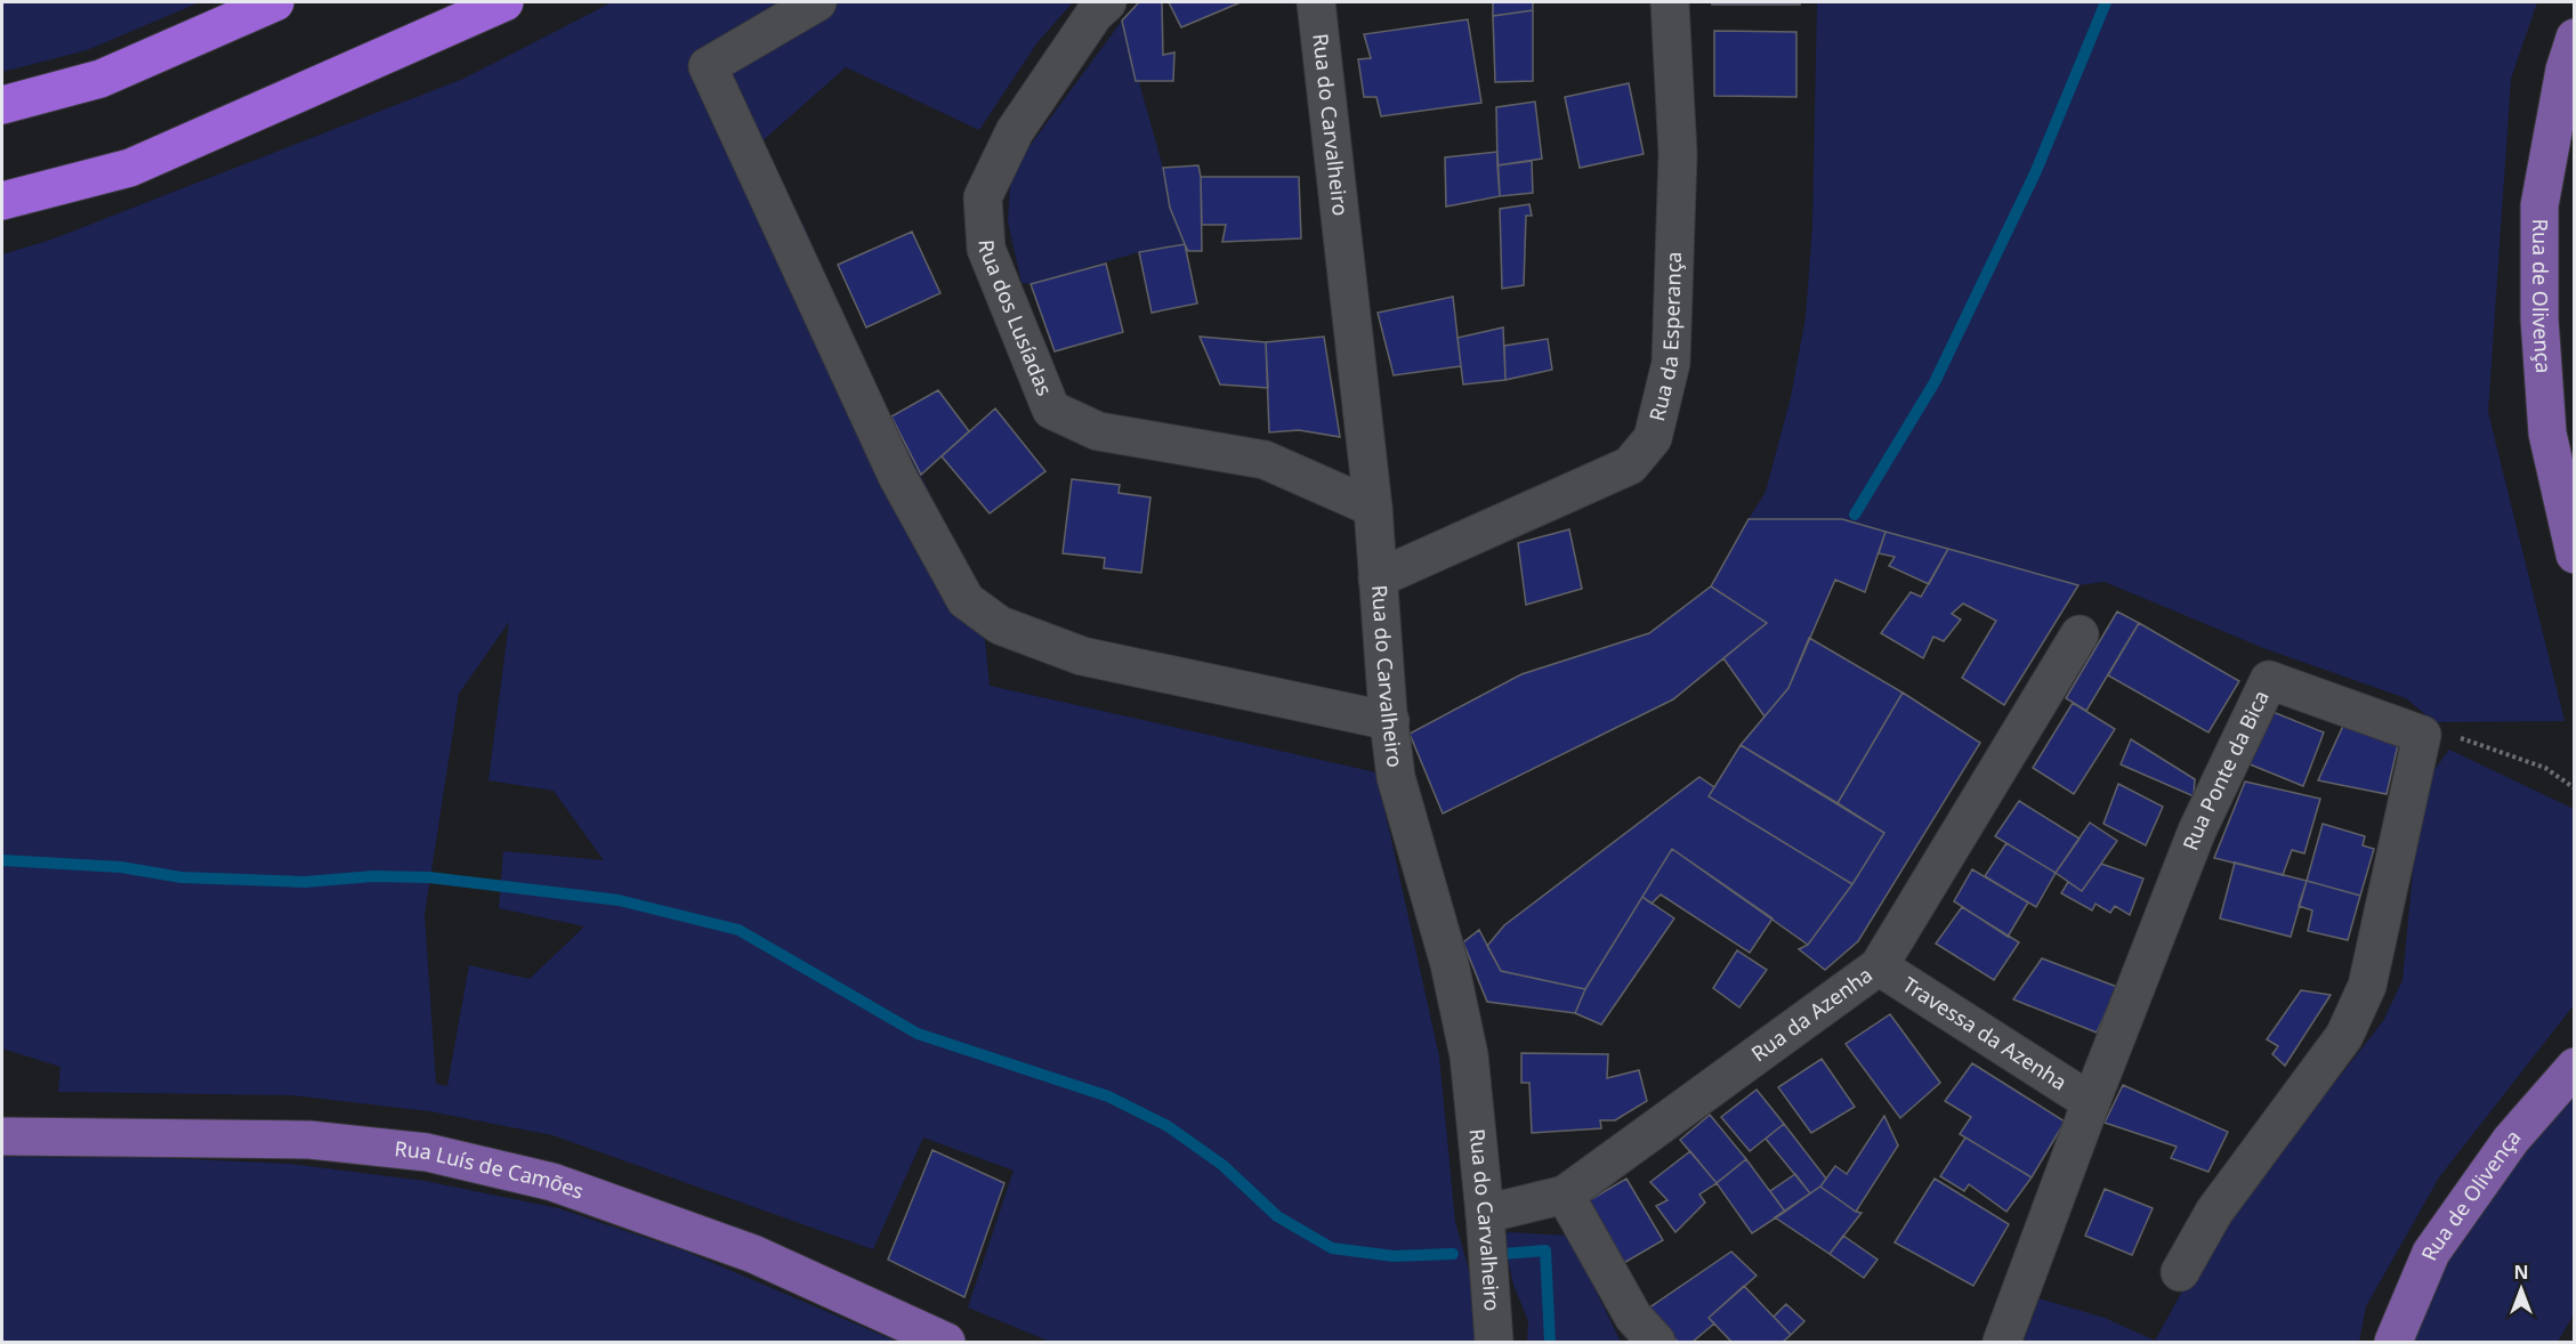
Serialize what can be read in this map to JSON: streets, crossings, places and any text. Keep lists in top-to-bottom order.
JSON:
{
  "streets": {
    "main road": ["Rua de Olivença", "Rua Luís de Camões"],
    "street": [
      "Rua do Carvalheiro",
      "Rua dos Lusíadas",
      "Rua da Esperança",
      "Rua Ponte da Bica",
      "Rua da Azenha",
      "Travessa da Azenha"
    ]
  },
  "crossings": [
    ["Rua do Carvalheiro", "Rua dos Lusíadas"],
    ["Rua do Carvalheiro", "Rua da Esperança"],
    ["Rua do Carvalheiro", "Rua da Azenha"],
    ["Rua Ponte da Bica", "Travessa da Azenha"],
    ["Rua da Azenha", "Travessa da Azenha"]
  ],
  "north": "top"
}
